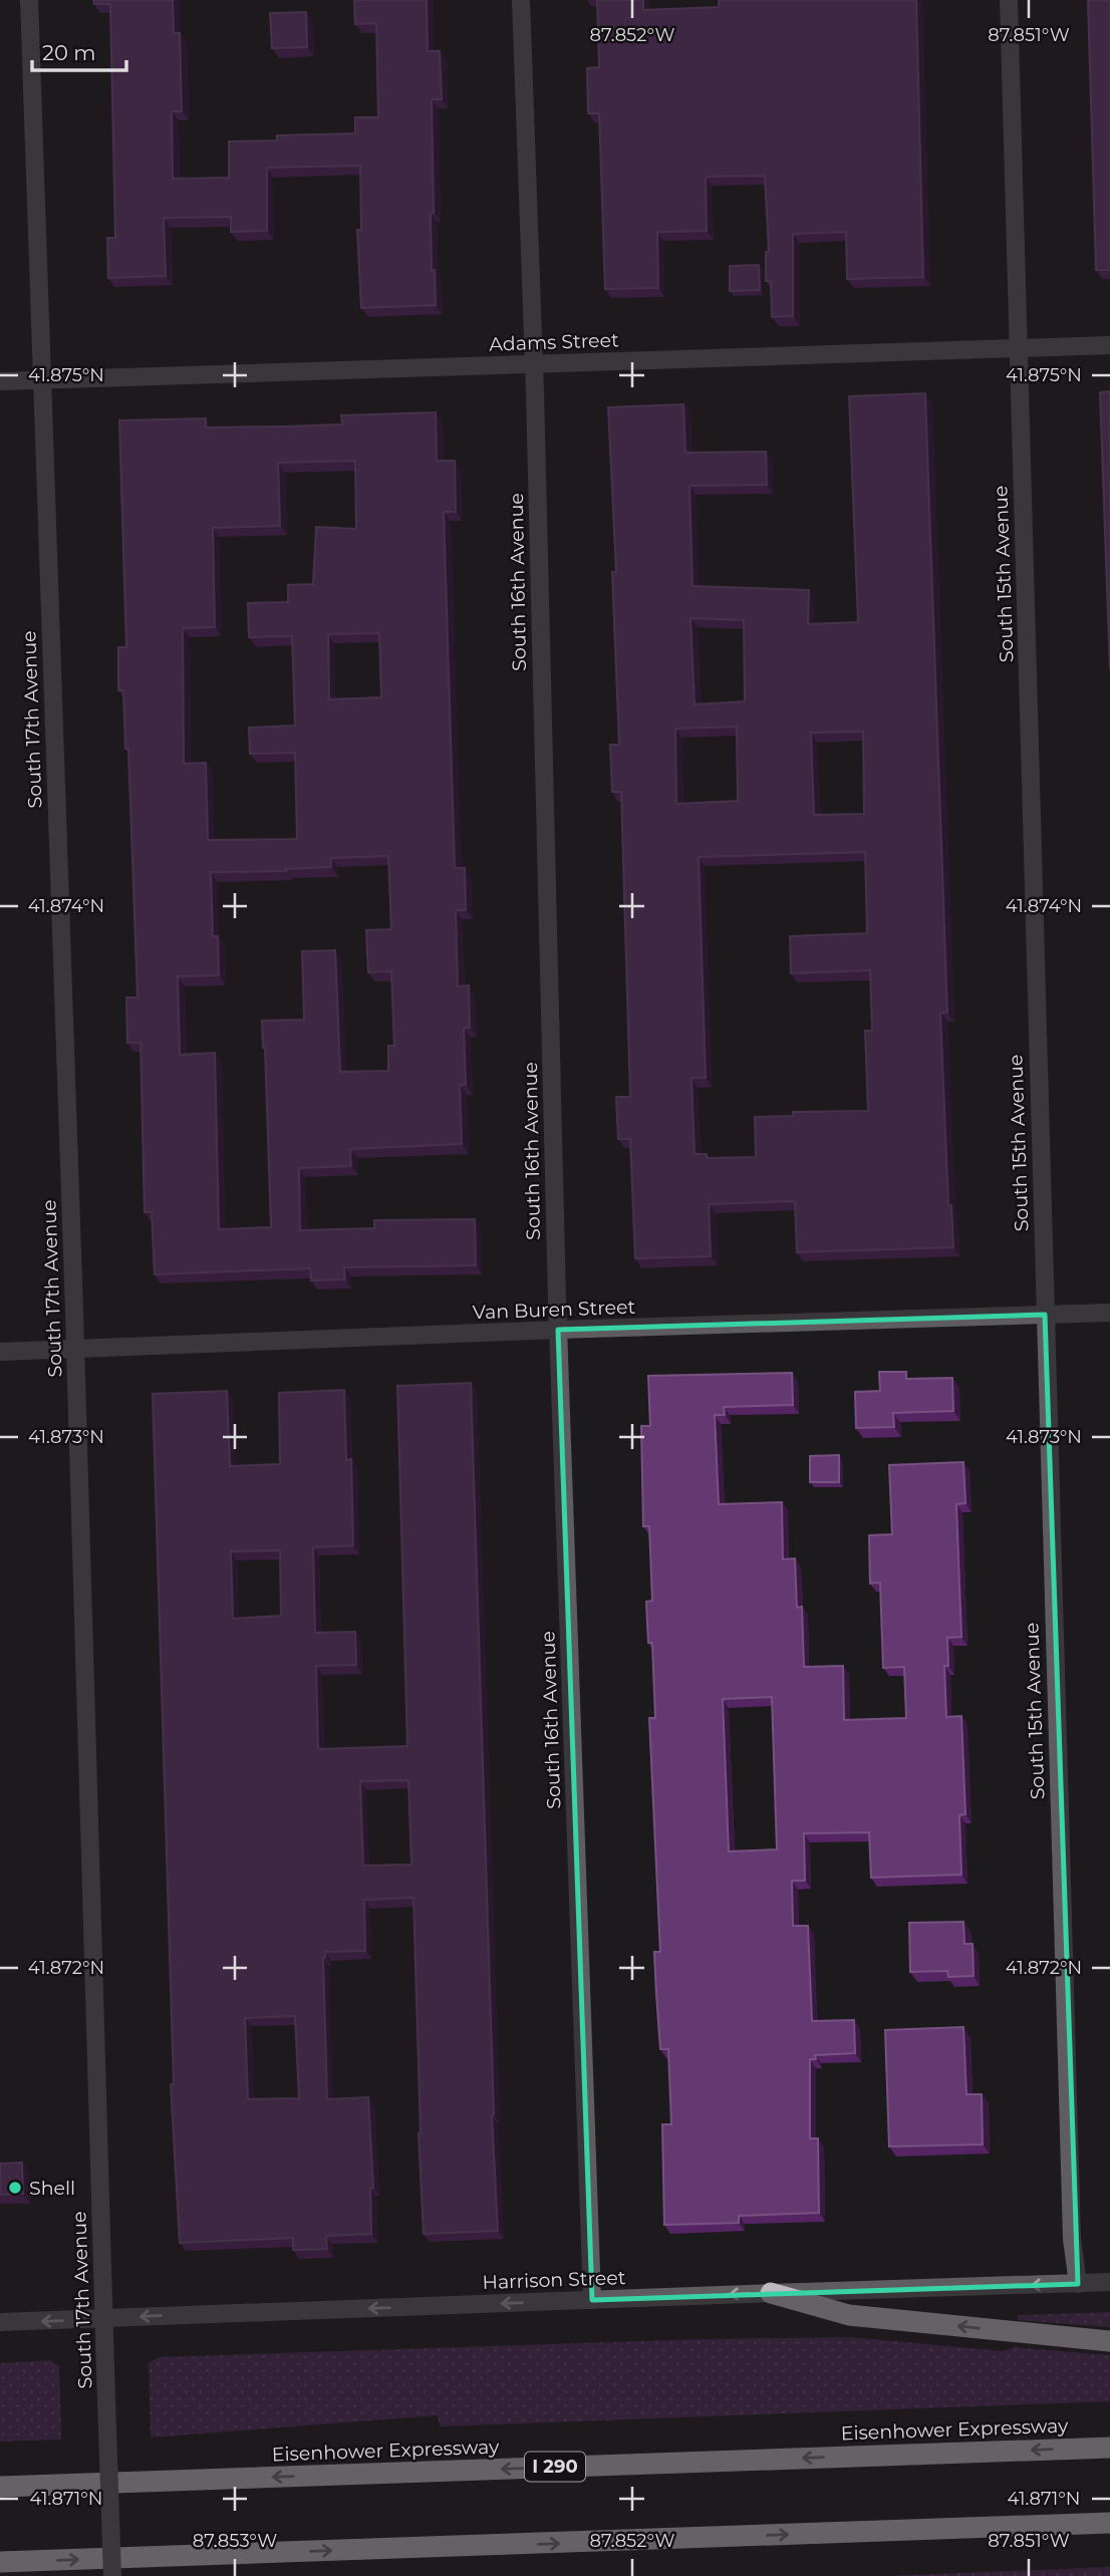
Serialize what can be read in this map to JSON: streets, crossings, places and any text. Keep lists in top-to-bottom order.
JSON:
{
  "streets": {
    "highway": ["Eisenhower Expressway", "I 290"],
    "street": [
      "Adams Street",
      "South 15th Avenue",
      "South 16th Avenue",
      "South 17th Avenue",
      "Van Buren Street",
      "Harrison Street"
    ]
  },
  "crossings": [
    ["Adams Street", "South 15th Avenue"],
    ["Adams Street", "South 16th Avenue"],
    ["Adams Street", "South 17th Avenue"],
    ["South 15th Avenue", "Van Buren Street"],
    ["South 15th Avenue", "Harrison Street"],
    ["South 16th Avenue", "Van Buren Street"],
    ["South 16th Avenue", "Harrison Street"],
    ["South 17th Avenue", "Van Buren Street"],
    ["South 17th Avenue", "Harrison Street"]
  ],
  "one_way": ["Harrison Street"],
  "places": ["Shell"],
  "scale_bar": "20 m",
  "coordinates": [
    "87.852°W",
    "87.851°W",
    "41.875°N",
    "41.874°N",
    "41.873°N",
    "41.872°N",
    "41.871°N",
    "87.853°W"
  ]
}
